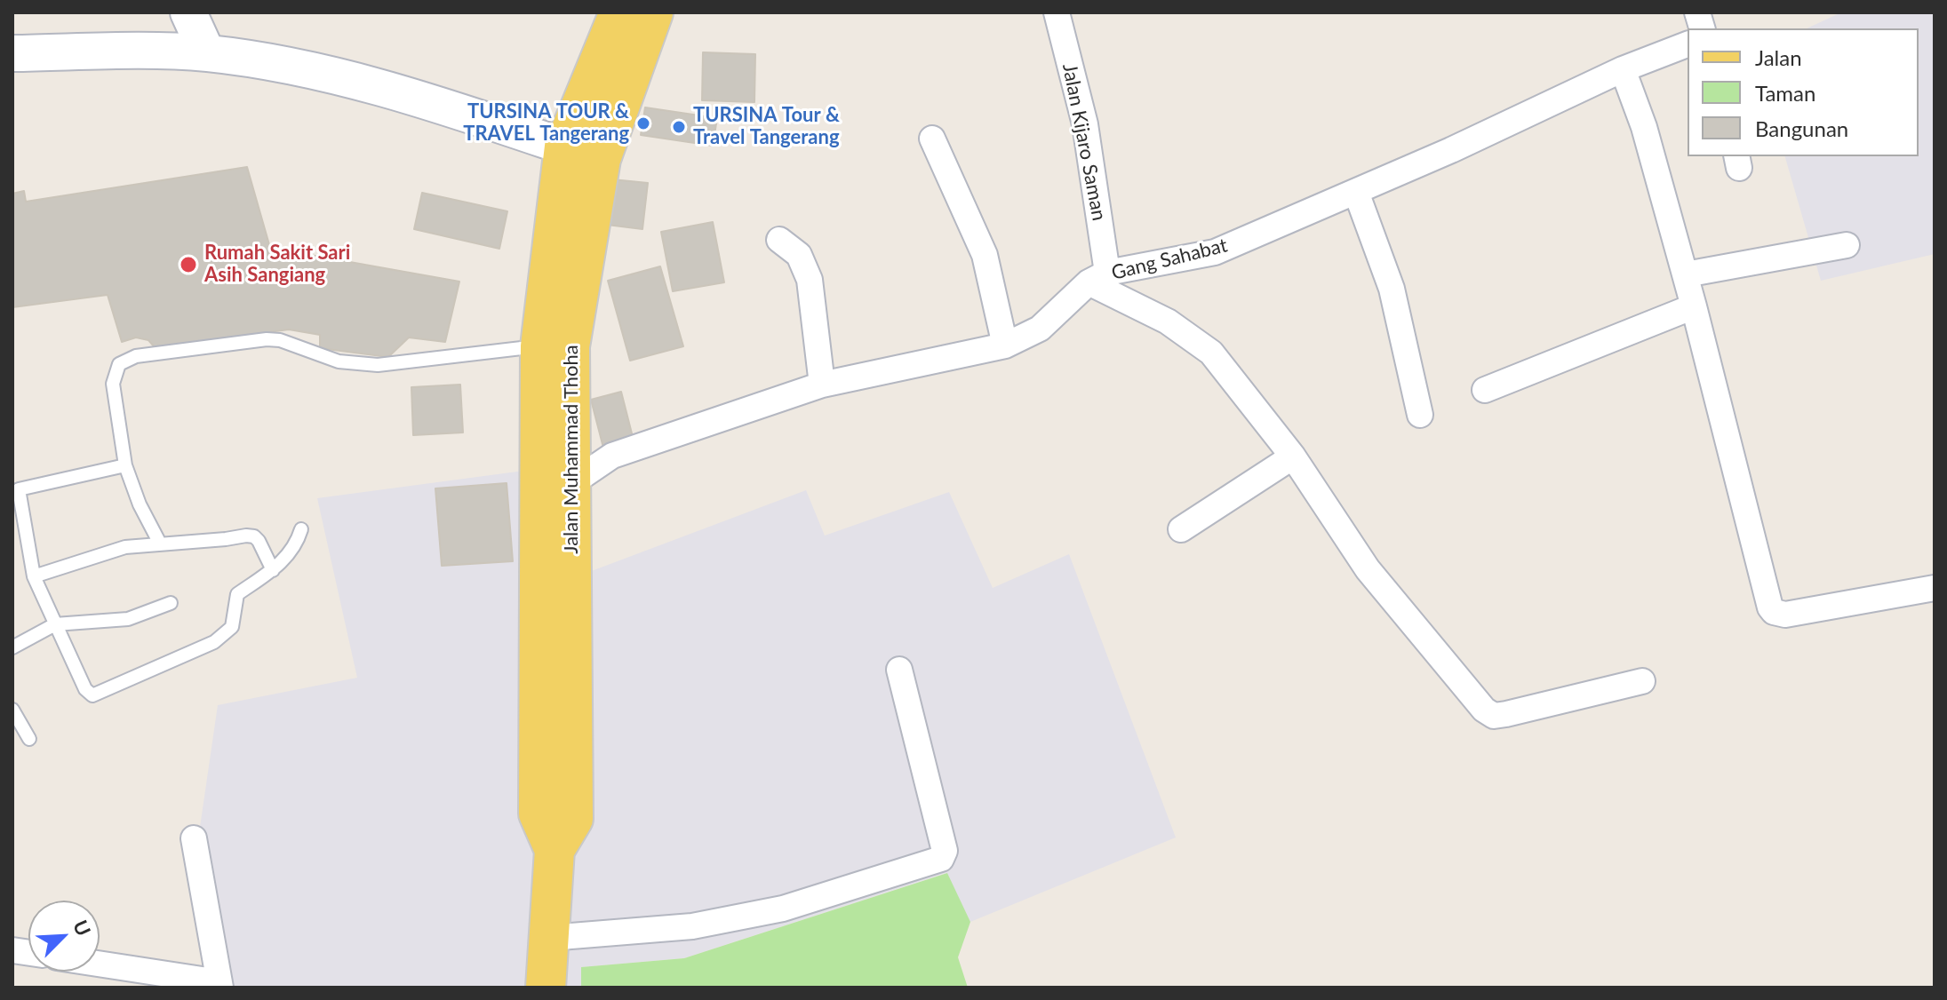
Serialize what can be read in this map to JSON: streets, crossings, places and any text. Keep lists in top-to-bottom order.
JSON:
{
  "streets": {
    "main road": ["Jalan Muhammad Thoha"],
    "street": ["Jalan Kijaro Saman", "Gang Sahabat"]
  },
  "crossings": [
    ["Jalan Kijaro Saman", "Gang Sahabat"],
    ["Gang Sahabat", "Jalan Muhammad Thoha"]
  ],
  "places": ["TURSINA TOUR & TRAVEL Tangerang", "TURSINA Tour & Travel Tangerang", "Rumah Sakit Sari Asih Sangiang"],
  "legend": ["Jalan", "Taman", "Bangunan"],
  "north": "top right"
}
